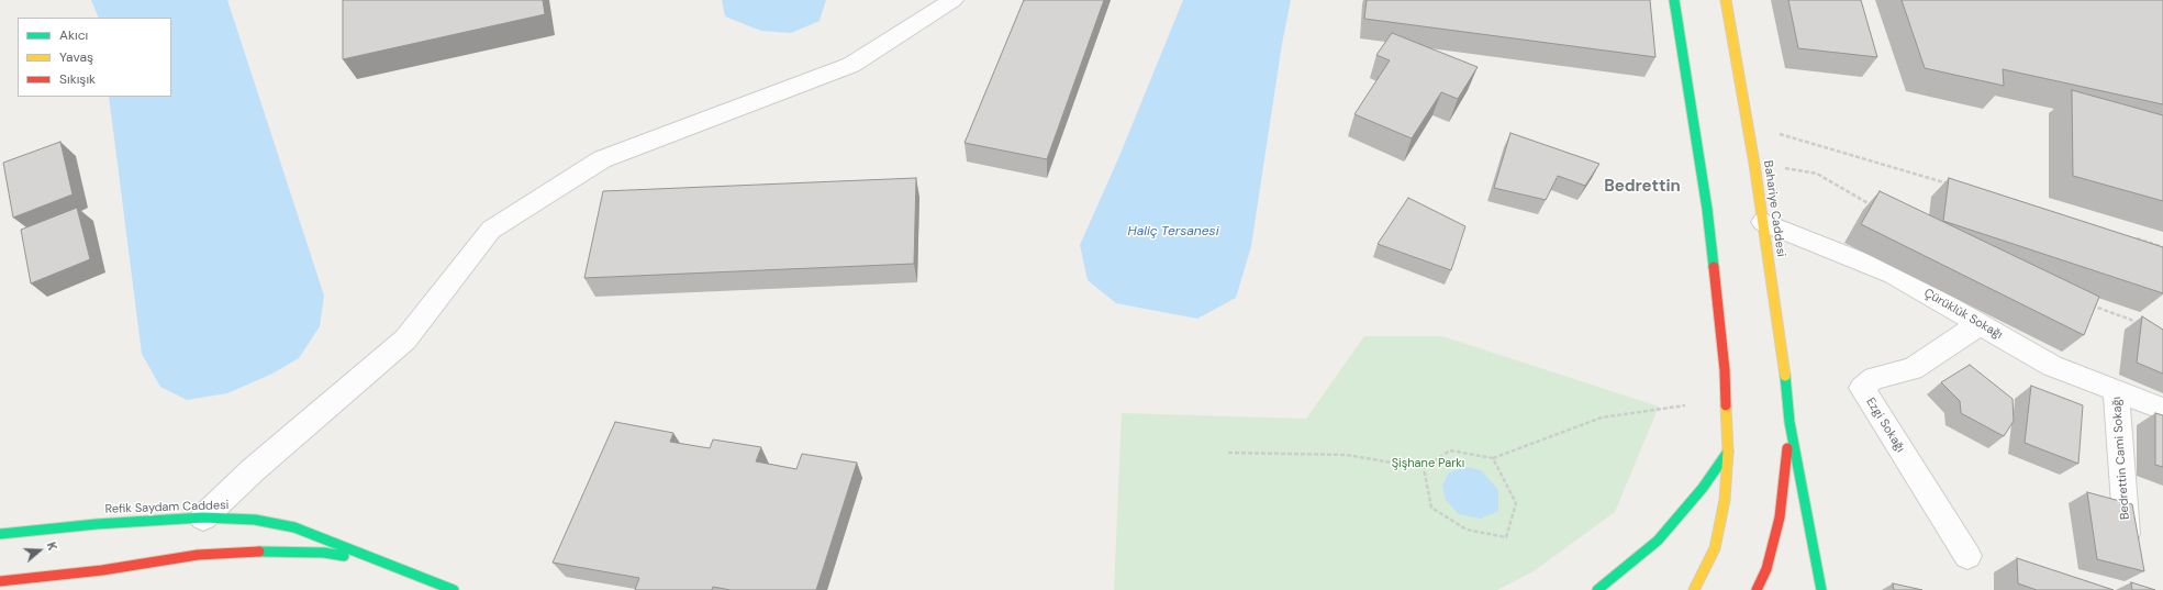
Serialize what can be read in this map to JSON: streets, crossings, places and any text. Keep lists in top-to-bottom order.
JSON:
{
  "streets": {
    "main road": ["Bahariye Caddesi", "Refik Saydam Caddesi"],
    "street": ["Çürüklük Sokağı", "Ezgi Sokağı", "Bedrettin Cami Sokağı"]
  },
  "crossings": [
    ["Bahariye Caddesi", "Çürüklük Sokağı"],
    ["Çürüklük Sokağı", "Ezgi Sokağı"],
    ["Çürüklük Sokağı", "Bedrettin Cami Sokağı"]
  ],
  "districts": ["Bedrettin"],
  "water": ["Haliç Tersanesi"],
  "parks": ["Şişhane Parkı"],
  "legend": ["Akıcı", "Yavaş", "Sıkışık"],
  "north": "right"
}
